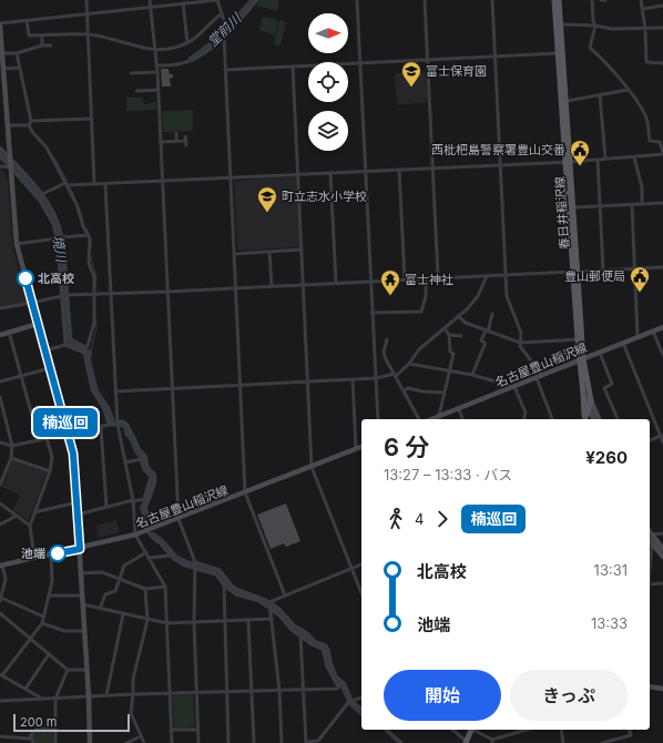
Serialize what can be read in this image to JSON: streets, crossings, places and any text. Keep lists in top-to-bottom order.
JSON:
{
  "streets": {
    "main road": ["春日井稲沢線"],
    "street": ["名古屋豊山稲沢線"]
  },
  "crossings": [
    ["春日井稲沢線", "名古屋豊山稲沢線"]
  ],
  "water": ["堂前川", "境川"],
  "places": {
    "school or university": ["富士保育園", "町立志水小学校"],
    "public building": ["西枇杷島警察署豊山交番", "豊山郵便局"],
    "other": ["北高校", "池端"],
    "temple": ["富士神社"]
  },
  "lines": ["bus line 楠巡回"],
  "scale_bar": "200 m",
  "north": "right",
  "page": {
    "on_map": "楠巡回",
    "heading": ["6 分", "13:27 – 13:33 · バス", "¥260"],
    "legs": ["4", "楠巡回"],
    "list": [
      {
        "name": "北高校",
        "value": "13:31"
      },
      {
        "name": "池端",
        "value": "13:33"
      }
    ],
    "buttons": ["開始", "きっぷ"],
    "scale": "200 m"
  }
}
